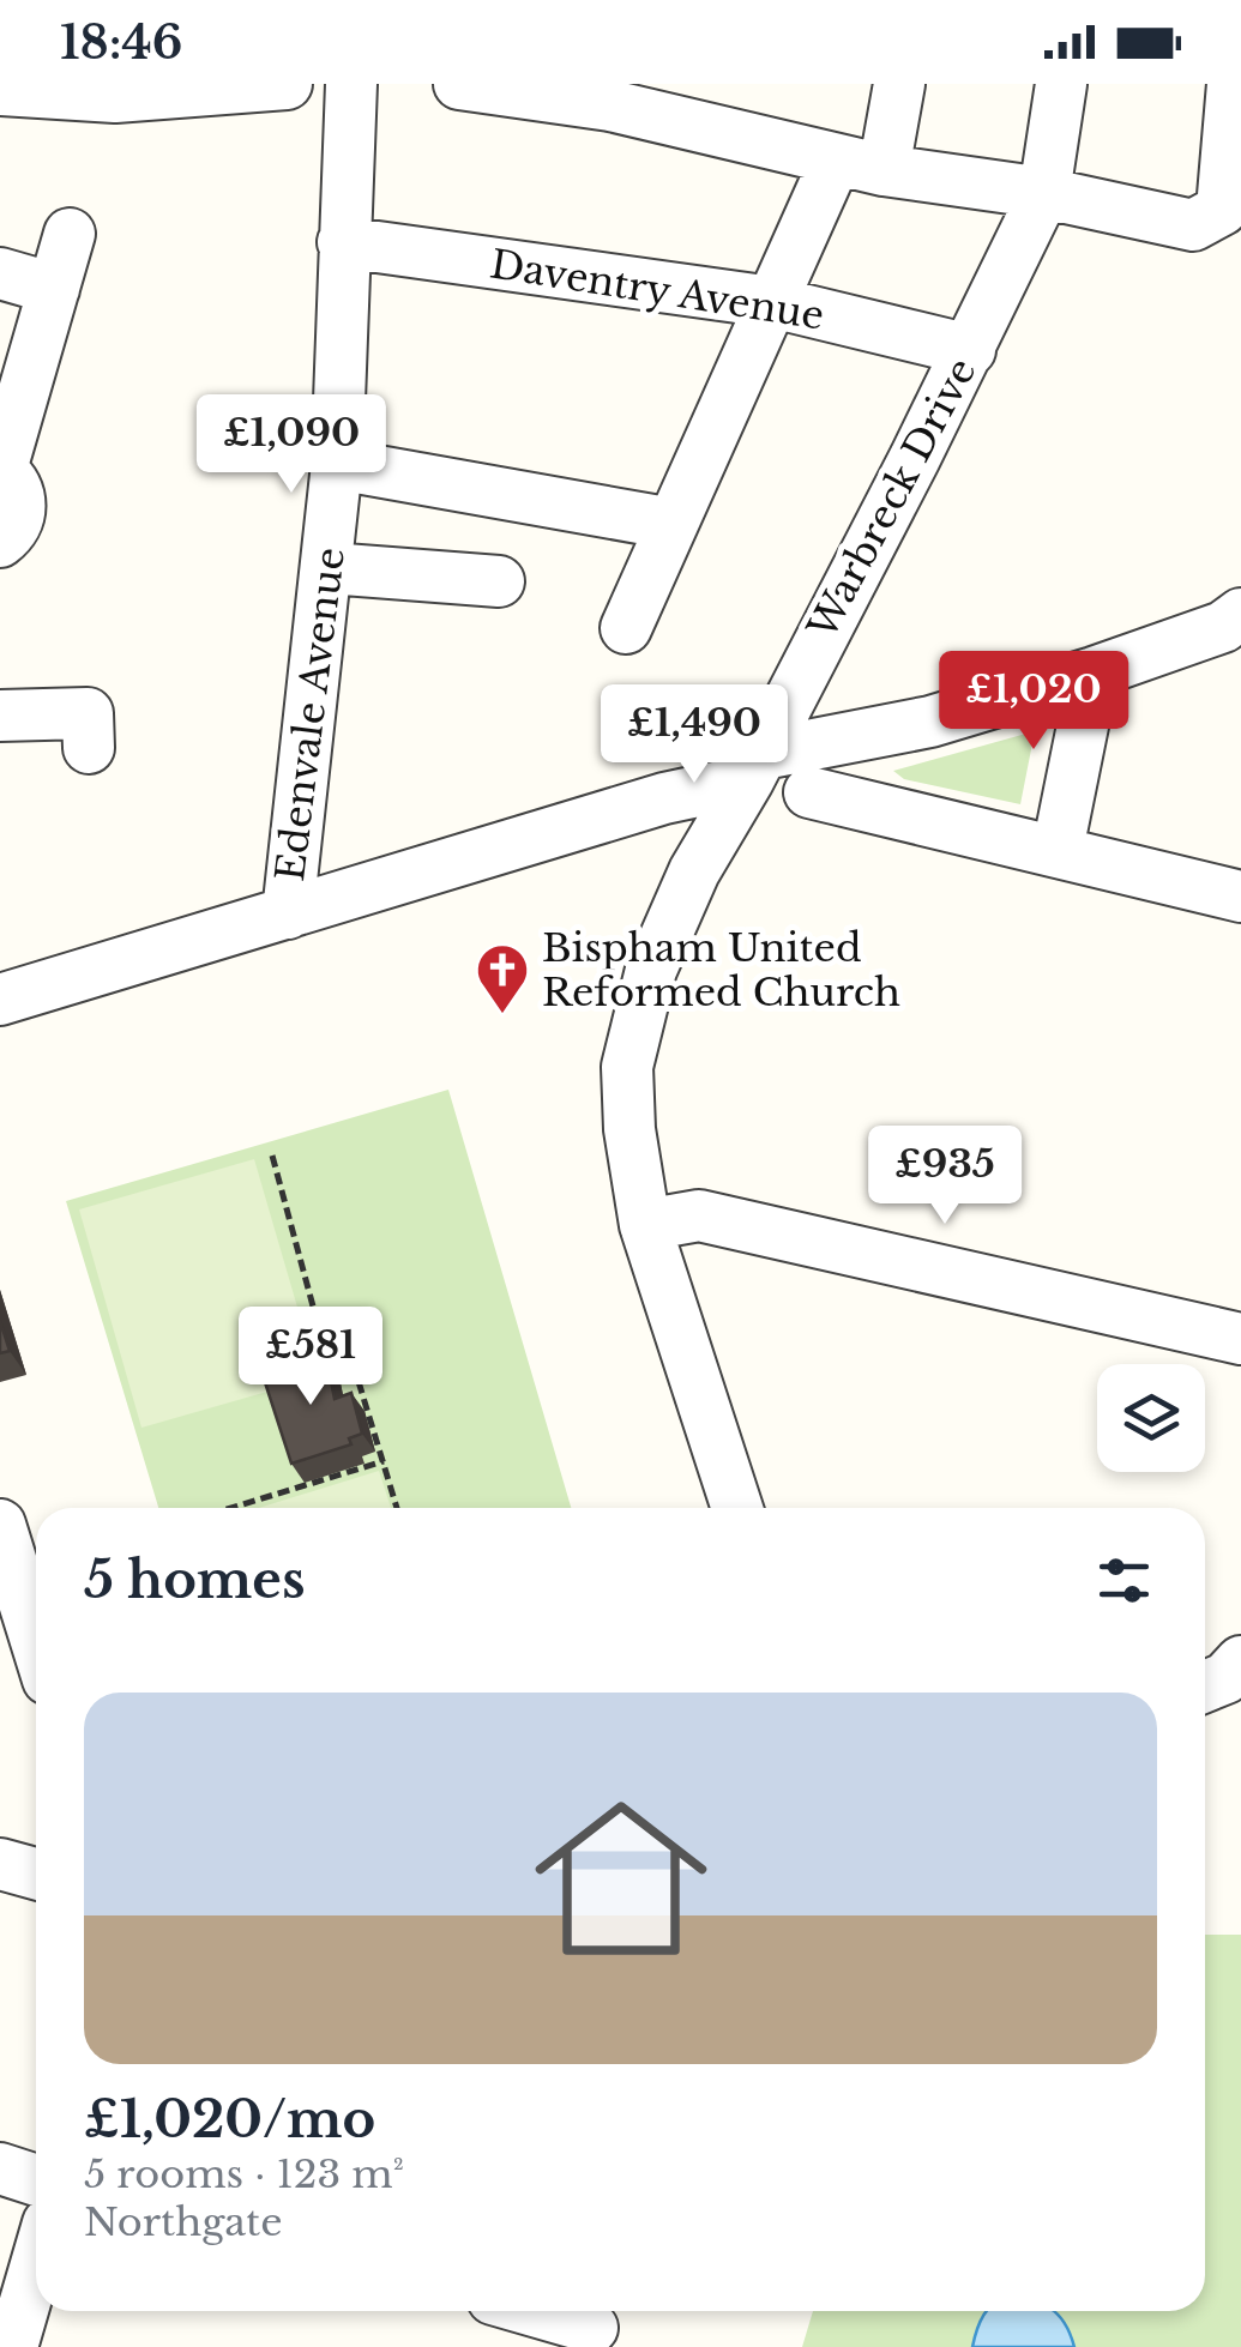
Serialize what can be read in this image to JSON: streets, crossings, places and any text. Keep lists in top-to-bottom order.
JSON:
{
  "streets": {
    "street": ["Daventry Avenue", "Warbreck Drive", "Edenvale Avenue"]
  },
  "crossings": [
    ["Daventry Avenue", "Warbreck Drive"],
    ["Daventry Avenue", "Edenvale Avenue"]
  ],
  "places": {
    "church": ["Bispham United Reformed Church"]
  },
  "page": {
    "status": "18:46",
    "price": [
      "£1,090",
      "£1,020",
      "£1,490",
      "£935",
      "£581"
    ],
    "heading": "5 homes",
    "list": [
      {
        "name": "£1,020/mo",
        "note": "5 rooms · 123 m² · Northgate"
      }
    ]
  }
}
